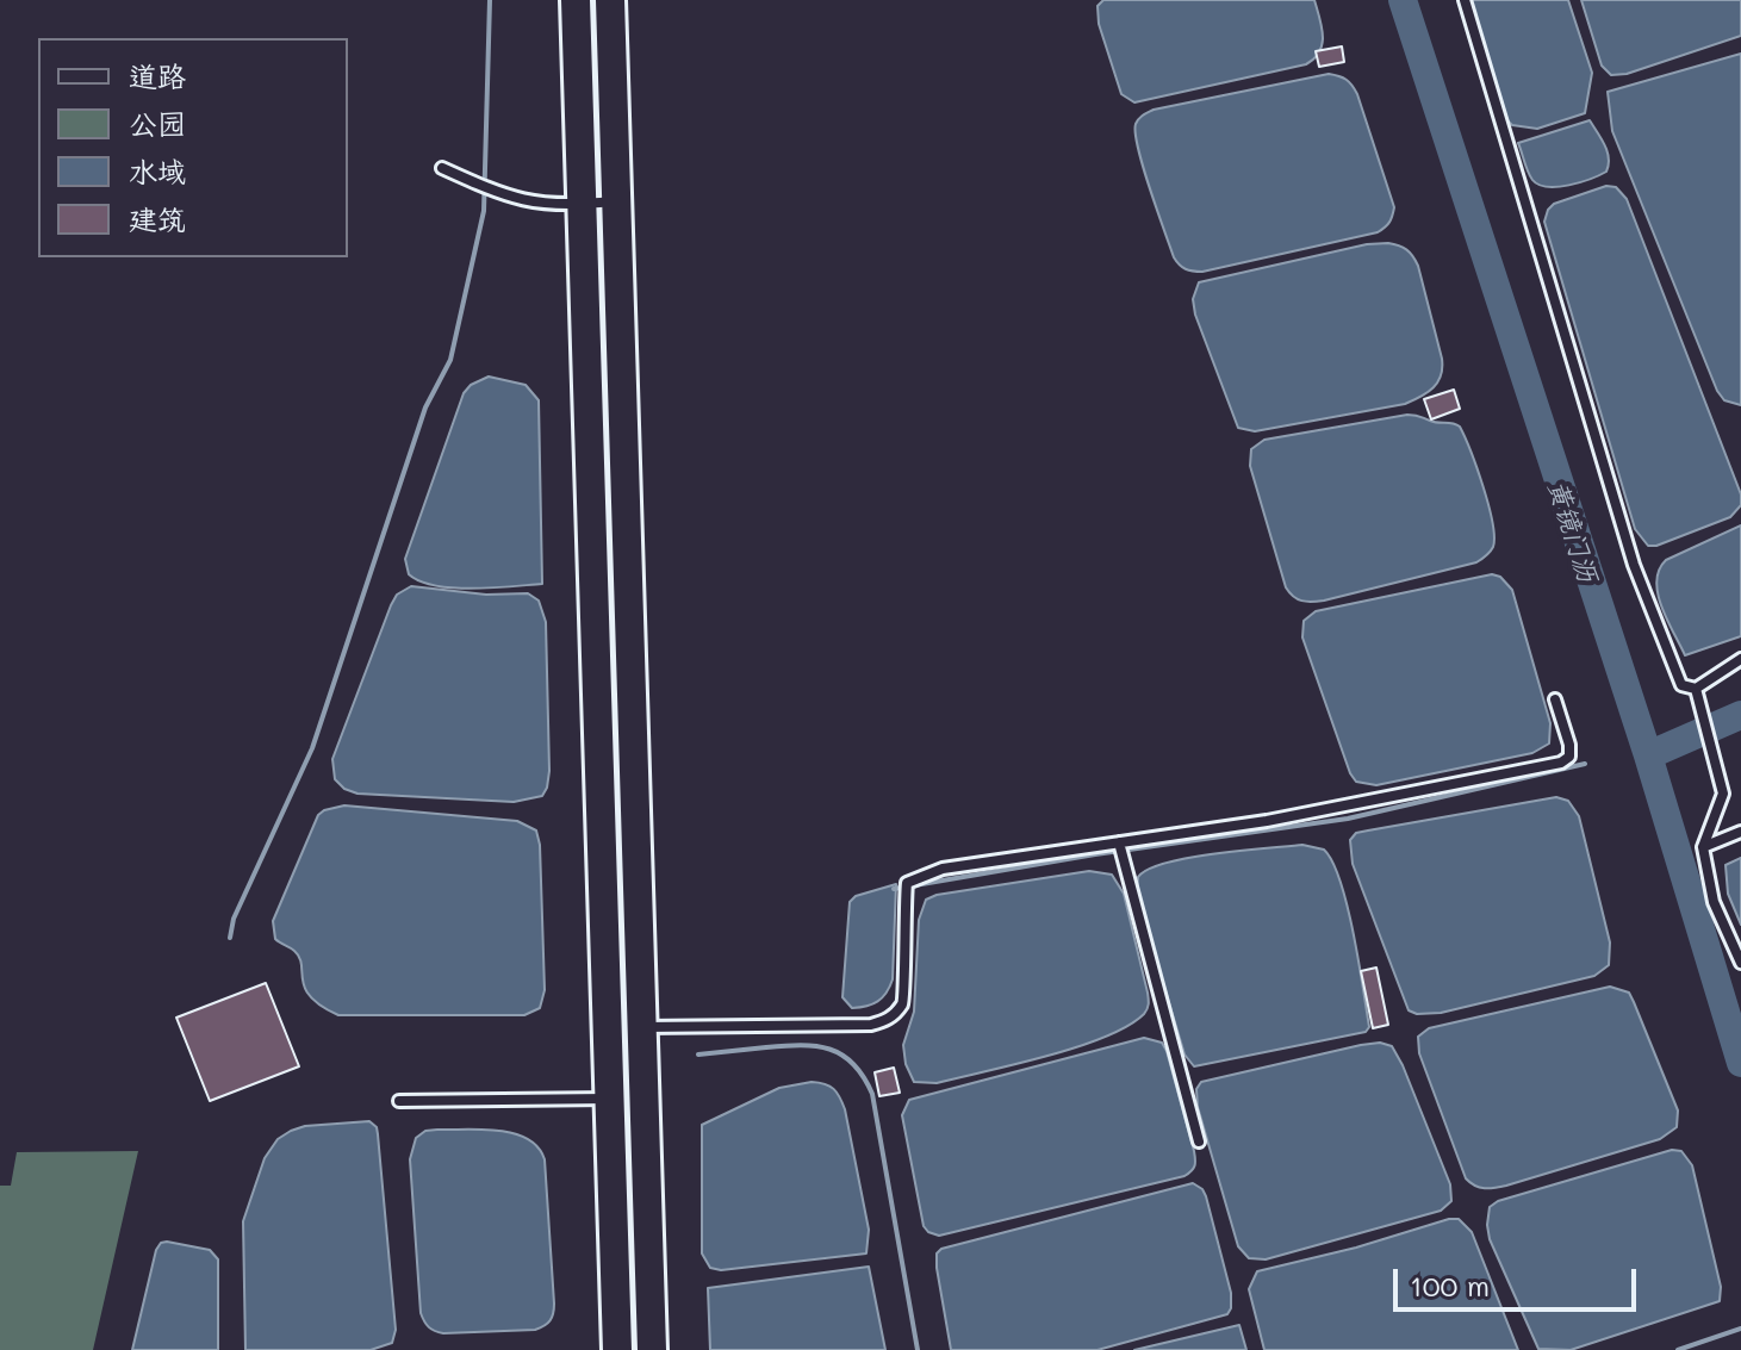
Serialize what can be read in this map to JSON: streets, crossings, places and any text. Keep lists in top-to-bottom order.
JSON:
{
  "water": ["黄镜门沥"],
  "legend": [
    "道路",
    "公园",
    "水域",
    "建筑"
  ],
  "scale_bar": "100 m"
}
